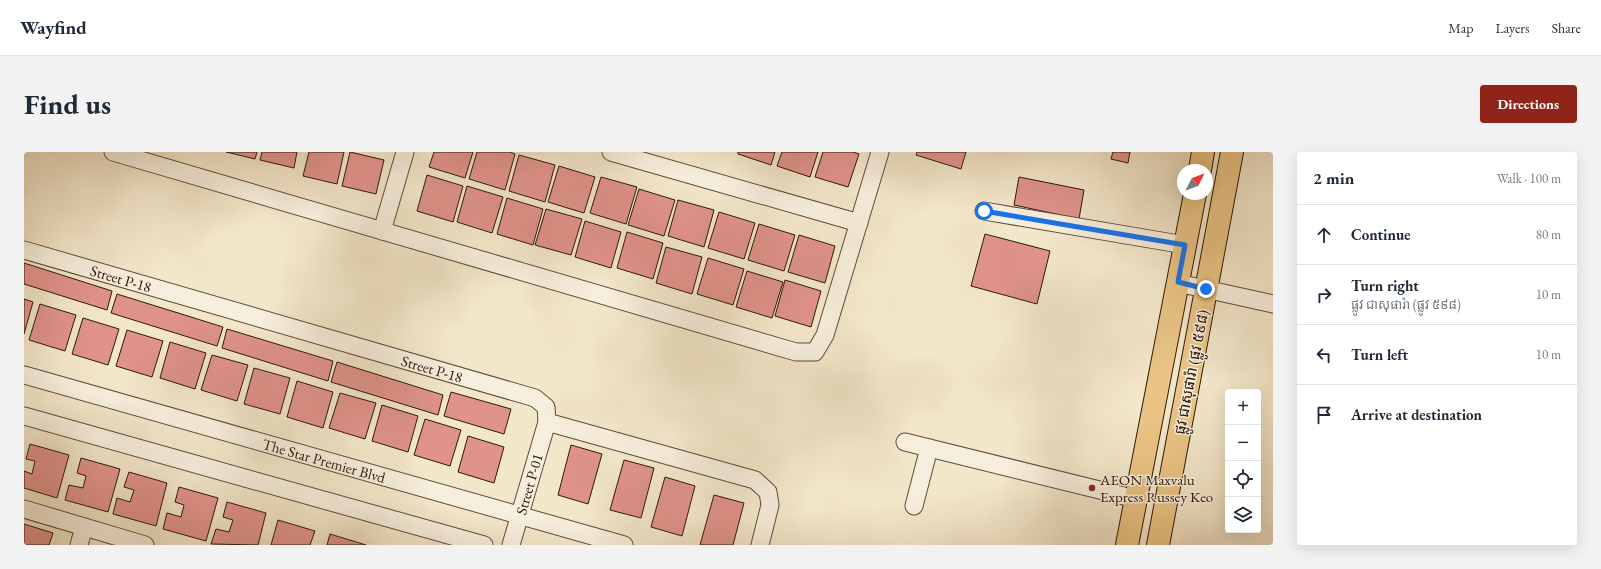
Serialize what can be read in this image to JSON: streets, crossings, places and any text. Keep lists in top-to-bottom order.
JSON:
{
  "streets": {
    "main road": ["ផ្លូវ ជាសុផារ៉ា (ផ្លូវ ៥៩៨)"],
    "street": ["Street P-18", "The Star Premier Blvd", "Street P-01"]
  },
  "crossings": [
    ["Street P-18", "Street P-01"],
    ["The Star Premier Blvd", "Street P-01"]
  ],
  "places": ["AEON Maxvalu Express Russey Keo"],
  "north": "top right",
  "page": {
    "header": "Wayfind",
    "nav": ["Map", "Layers", "Share"],
    "buttons": "Directions",
    "title": "Find us",
    "heading": ["2 min", "Walk · 100 m"],
    "list": [
      ["Continue", "80 m"],
      ["Turn right", "ផ្លូវ ជាសុផារ៉ា (ផ្លូវ ៥៩៨)", "10 m"],
      ["Turn left", "10 m"],
      "Arrive at destination"
    ],
    "map_buttons": ["+", "−"]
  }
}
